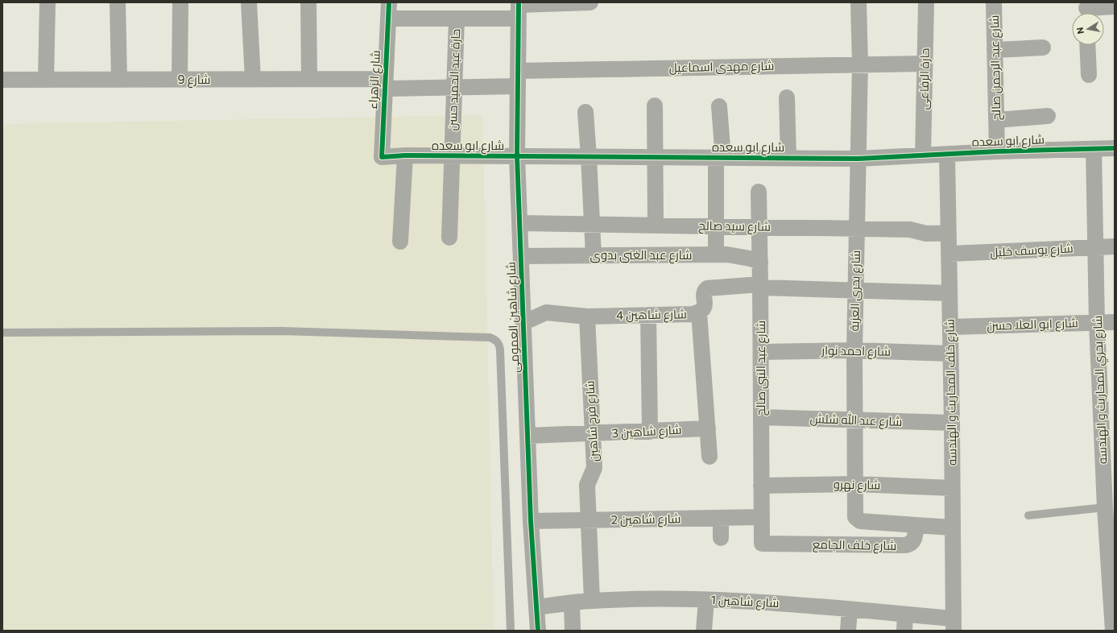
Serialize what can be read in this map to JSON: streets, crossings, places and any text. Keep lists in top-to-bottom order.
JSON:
{
  "streets": {
    "street": [
      "شارع مهدى اسماعيل",
      "شارع عبد الرحمن صالح",
      "حارة الرفاعى",
      "شارع 9",
      "شارع الزهراء",
      "حارة عبد الحميد حسن",
      "شارع ابو سعده",
      "شارع سيد صالح",
      "شارع يوسف خليل",
      "شارع عبد الغنى بدوى",
      "شارع بحرى العزبة",
      "شارع شاهين 4",
      "شارع شاهين العمومى",
      "شارع ابو العلا حسن",
      "شارع احمد نوار",
      "شارع عبد النبى صالح",
      "شارع بحري المحاريث و الهندسه",
      "شارع خلف المحاريث و الهندسه",
      "شارع عبد الله شلش",
      "شارع فرج شاهين",
      "شارع شاهين 3",
      "شارع نهرو",
      "شارع شاهين 2",
      "شارع خلف الجامع",
      "شارع شاهين 1"
    ]
  },
  "crossings": [
    ["شارع مهدى اسماعيل", "حارة الرفاعى"],
    ["شارع مهدى اسماعيل", "شارع 9"],
    ["شارع مهدى اسماعيل", "حارة عبد الحميد حسن"],
    ["شارع مهدى اسماعيل", "شارع بحرى العزبة"],
    ["شارع مهدى اسماعيل", "شارع شاهين العمومى"],
    ["شارع عبد الرحمن صالح", "شارع ابو سعده"],
    ["حارة الرفاعى", "شارع ابو سعده"],
    ["شارع 9", "شارع الزهراء"],
    ["شارع 9", "حارة عبد الحميد حسن"],
    ["شارع الزهراء", "شارع ابو سعده"],
    ["حارة عبد الحميد حسن", "شارع ابو سعده"],
    ["شارع ابو سعده", "شارع بحرى العزبة"],
    ["شارع ابو سعده", "شارع شاهين العمومى"],
    ["شارع ابو سعده", "شارع بحري المحاريث و الهندسه"],
    ["شارع ابو سعده", "شارع خلف المحاريث و الهندسه"],
    ["شارع سيد صالح", "شارع بحرى العزبة"],
    ["شارع سيد صالح", "شارع شاهين العمومى"],
    ["شارع سيد صالح", "شارع عبد النبى صالح"],
    ["شارع سيد صالح", "شارع خلف المحاريث و الهندسه"],
    ["شارع يوسف خليل", "شارع بحري المحاريث و الهندسه"],
    ["شارع يوسف خليل", "شارع خلف المحاريث و الهندسه"],
    ["شارع عبد الغنى بدوى", "شارع شاهين العمومى"],
    ["شارع عبد الغنى بدوى", "شارع عبد النبى صالح"],
    ["شارع بحرى العزبة", "شارع احمد نوار"],
    ["شارع بحرى العزبة", "شارع عبد الله شلش"],
    ["شارع بحرى العزبة", "شارع نهرو"],
    ["شارع بحرى العزبة", "شارع خلف الجامع"],
    ["شارع شاهين 4", "شارع شاهين العمومى"],
    ["شارع شاهين 4", "شارع عبد النبى صالح"],
    ["شارع شاهين 4", "شارع فرج شاهين"],
    ["شارع شاهين العمومى", "شارع شاهين 3"],
    ["شارع شاهين العمومى", "شارع شاهين 2"],
    ["شارع شاهين العمومى", "شارع شاهين 1"],
    ["شارع ابو العلا حسن", "شارع بحري المحاريث و الهندسه"],
    ["شارع ابو العلا حسن", "شارع خلف المحاريث و الهندسه"],
    ["شارع احمد نوار", "شارع عبد النبى صالح"],
    ["شارع احمد نوار", "شارع خلف المحاريث و الهندسه"],
    ["شارع عبد النبى صالح", "شارع عبد الله شلش"],
    ["شارع عبد النبى صالح", "شارع نهرو"],
    ["شارع عبد النبى صالح", "شارع شاهين 2"],
    ["شارع عبد النبى صالح", "شارع خلف الجامع"],
    ["شارع خلف المحاريث و الهندسه", "شارع عبد الله شلش"],
    ["شارع خلف المحاريث و الهندسه", "شارع نهرو"],
    ["شارع خلف المحاريث و الهندسه", "شارع شاهين 1"],
    ["شارع فرج شاهين", "شارع شاهين 3"],
    ["شارع فرج شاهين", "شارع شاهين 2"],
    ["شارع فرج شاهين", "شارع شاهين 1"]
  ],
  "north": "left"
}
